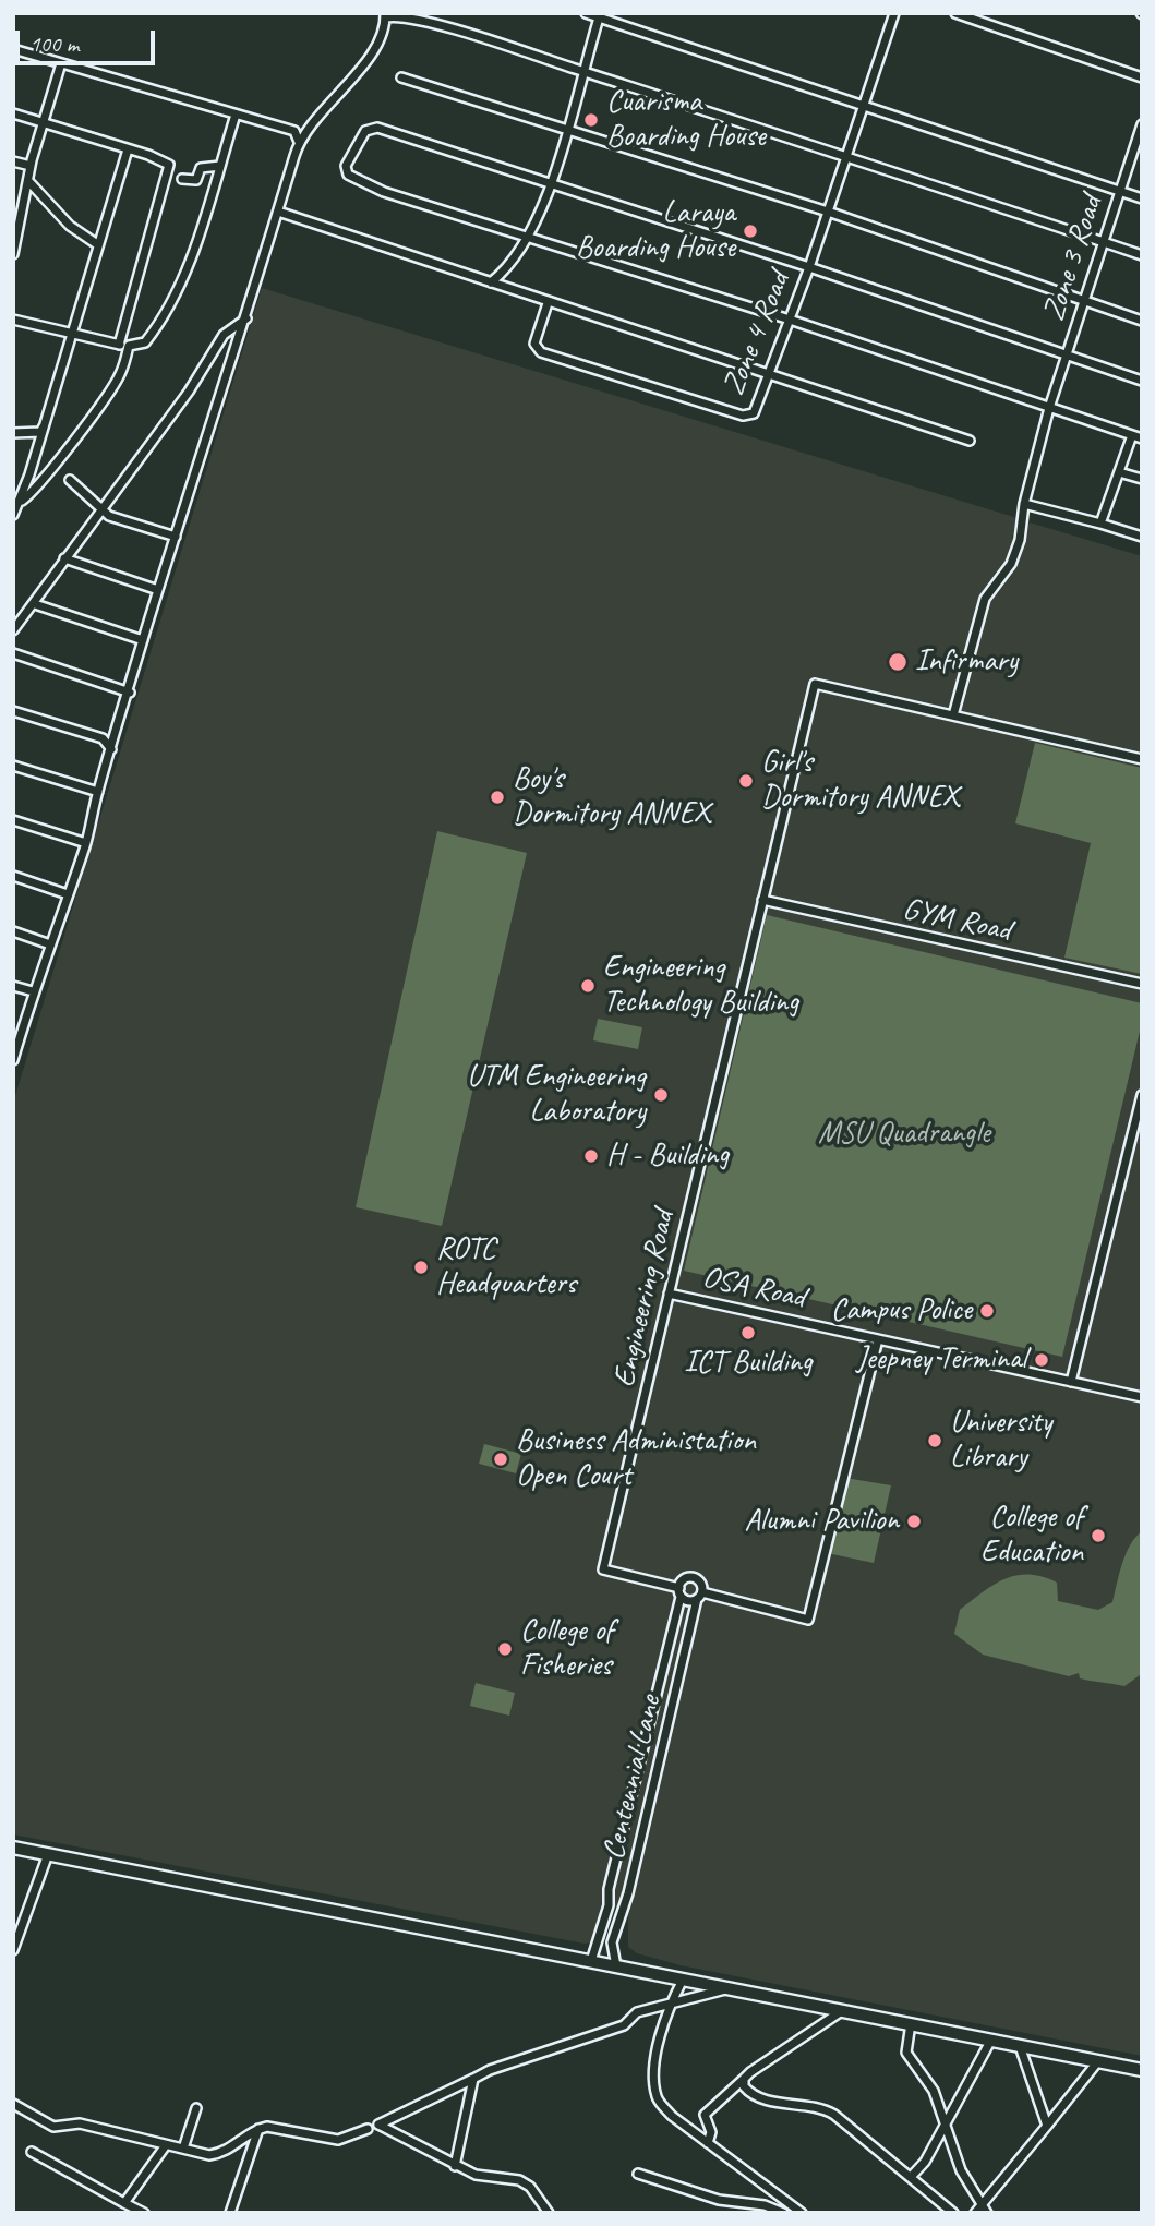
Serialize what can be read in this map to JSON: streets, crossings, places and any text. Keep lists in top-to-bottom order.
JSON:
{
  "streets": {
    "street": [
      "Zone 3 Road",
      "Zone 4 Road",
      "GYM Road",
      "OSA Road",
      "Engineering Road",
      "Centennial Lane"
    ]
  },
  "crossings": [
    ["Zone 3 Road", "Engineering Road"],
    ["GYM Road", "Engineering Road"],
    ["OSA Road", "Engineering Road"],
    ["Engineering Road", "Centennial Lane"]
  ],
  "parks": ["MSU Quadrangle"],
  "places": [
    "Cuarisma Boarding House",
    "Laraya Boarding House",
    "Infirmary",
    "Girl's Dormitory ANNEX",
    "Boy's Dormitory ANNEX",
    "Engineering Technology Building",
    "UTM Engineering Laboratory",
    "H - Building",
    "ROTC Headquarters",
    "Campus Police",
    "ICT Building",
    "Jeepney Terminal",
    "University Library",
    "Business Administation Open Court",
    "Alumni Pavilion",
    "College of Education",
    "College of Fisheries"
  ],
  "scale_bar": "100 m"
}
